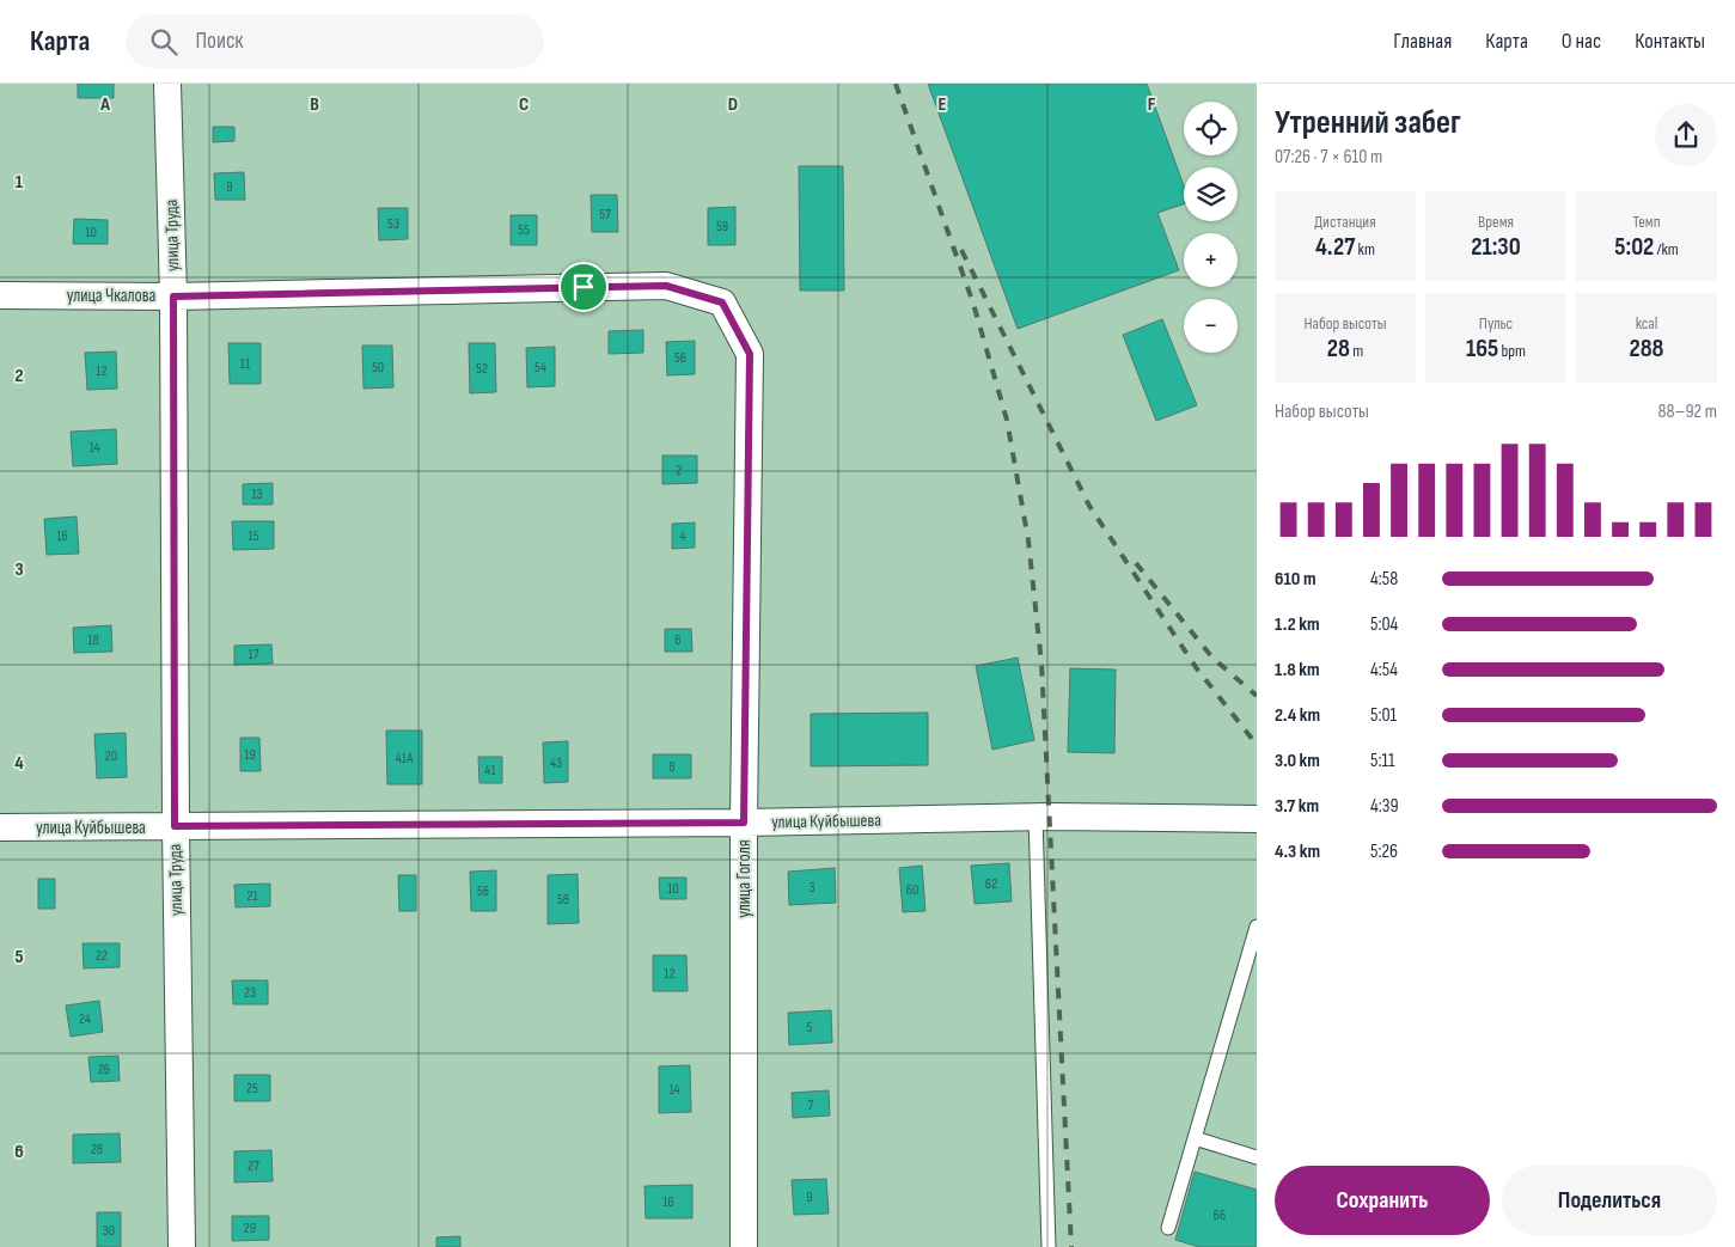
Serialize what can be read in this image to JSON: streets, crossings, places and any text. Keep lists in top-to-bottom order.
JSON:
{
  "streets": {
    "street": [
      "улица Труда",
      "улица Чкалова",
      "улица Куйбышева",
      "улица Гоголя"
    ]
  },
  "crossings": [
    ["улица Труда", "улица Чкалова"],
    ["улица Труда", "улица Куйбышева"],
    ["улица Чкалова", "улица Гоголя"],
    ["улица Куйбышева", "улица Гоголя"]
  ],
  "house_numbers": [
    "9",
    "57",
    "53",
    "59",
    "55",
    "10",
    "56",
    "11",
    "50",
    "54",
    "52",
    "12",
    "14",
    "2",
    "13",
    "16",
    "15",
    "4",
    "18",
    "6",
    "17",
    "19",
    "20",
    "41А",
    "43",
    "8",
    "41",
    "62",
    "3",
    "10",
    "60",
    "56",
    "21",
    "58",
    "22",
    "12",
    "23",
    "24",
    "5",
    "26",
    "25",
    "14",
    "7",
    "28",
    "27",
    "9",
    "16",
    "66",
    "29",
    "30"
  ],
  "page": {
    "header": "Карта",
    "search": "Поиск",
    "nav": [
      "Главная",
      "Карта",
      "О нас",
      "Контакты"
    ],
    "heading": ["Утренний забег", "07:26 · 7 × 610 m"],
    "map_buttons": ["+", "−"],
    "stats": [
      ["Дистанция", "4.27 km"],
      ["Время", "21:30"],
      ["Темп", "5:02 /km"],
      ["Набор высоты", "28 m"],
      ["Пульс", "165 bpm"],
      ["kcal", "288"]
    ],
    "chart": ["Набор высоты", "88–92 m"],
    "list": [
      {
        "name": "610 m",
        "note": "4:58"
      },
      {
        "name": "1.2 km",
        "note": "5:04"
      },
      {
        "name": "1.8 km",
        "note": "4:54"
      },
      {
        "name": "2.4 km",
        "note": "5:01"
      },
      {
        "name": "3.0 km",
        "note": "5:11"
      },
      {
        "name": "3.7 km",
        "note": "4:39"
      },
      {
        "name": "4.3 km",
        "note": "5:26"
      }
    ],
    "buttons": ["Сохранить", "Поделиться"]
  },
  "grid": {
    "columns": [
      "A",
      "B",
      "C",
      "D",
      "E",
      "F"
    ],
    "rows": [
      "1",
      "2",
      "3",
      "4",
      "5",
      "6"
    ]
  }
}
